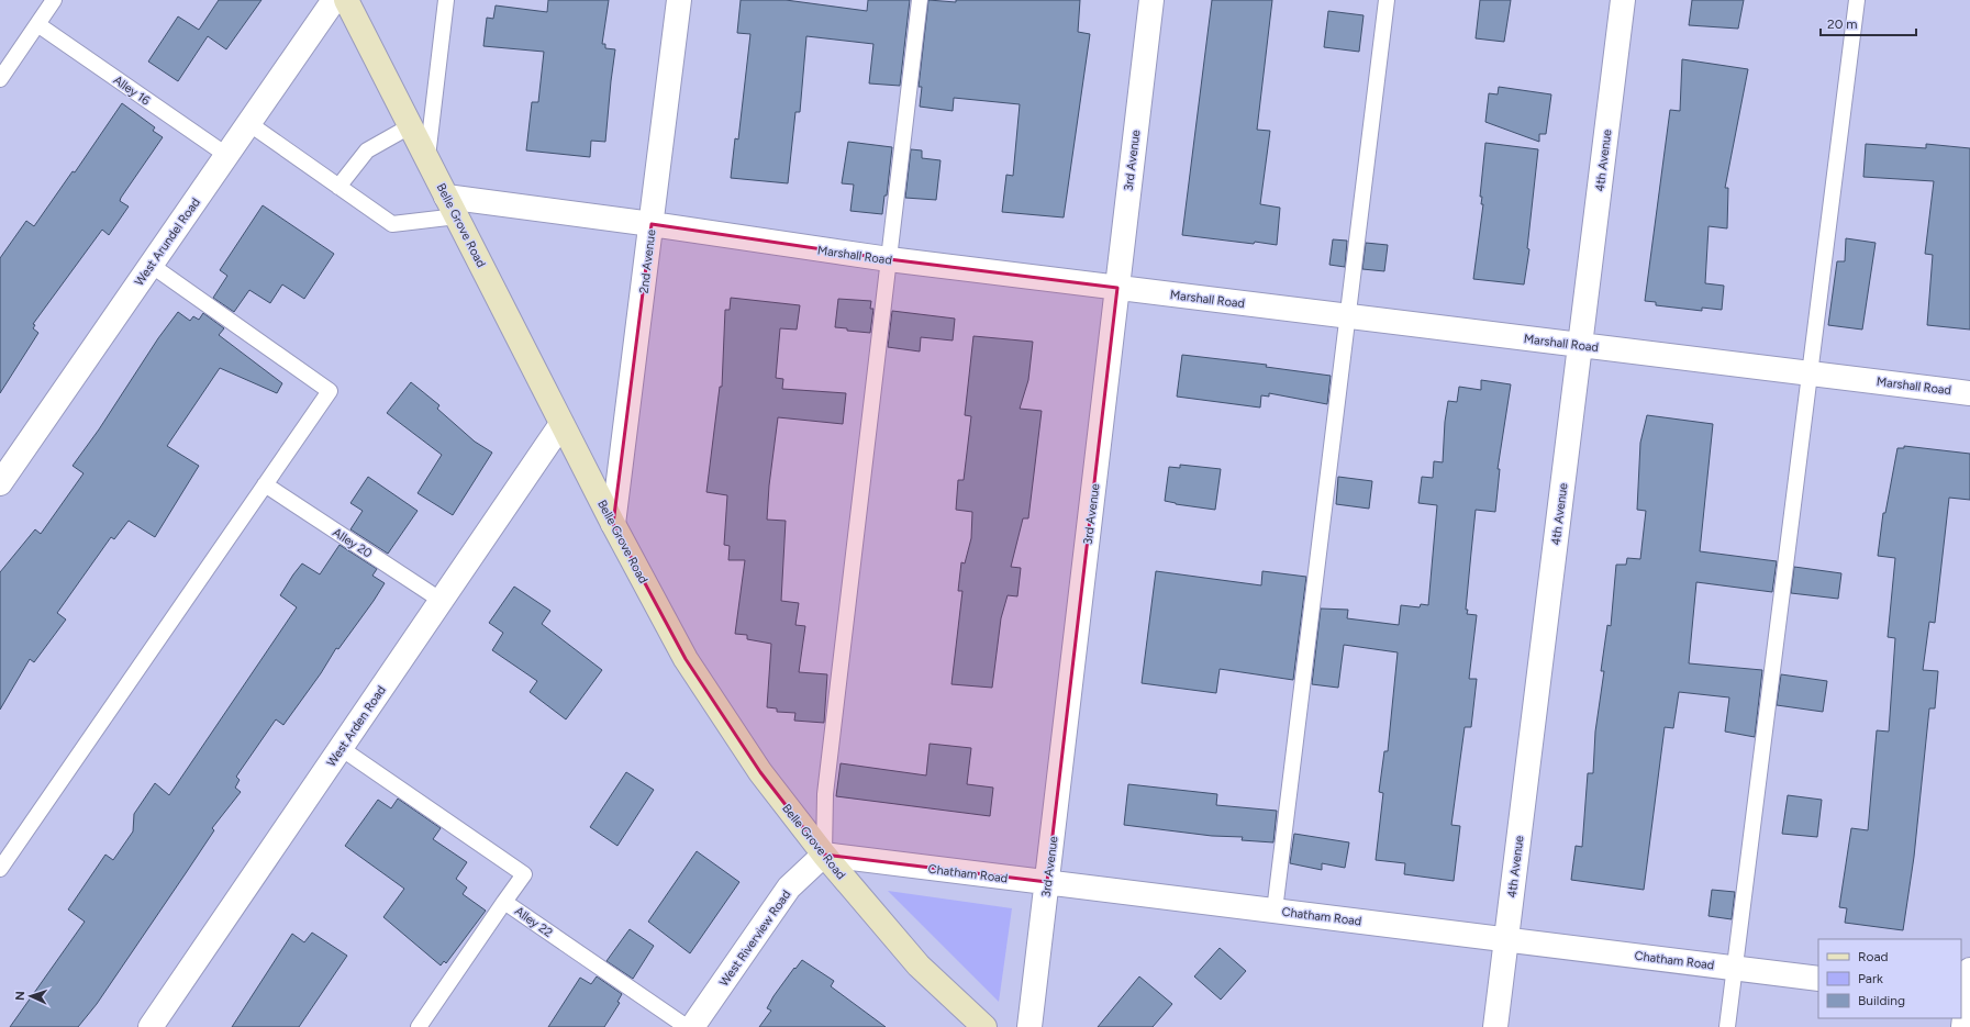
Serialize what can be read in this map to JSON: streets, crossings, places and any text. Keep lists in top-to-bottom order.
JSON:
{
  "streets": {
    "main road": ["Belle Grove Road"],
    "street": [
      "3rd Avenue",
      "4th Avenue",
      "West Arundel Road",
      "Marshall Road",
      "2nd Avenue",
      "West Arden Road",
      "Chatham Road",
      "West Riverview Road"
    ],
    "lane": ["Alley 16", "Alley 20", "Alley 22"]
  },
  "crossings": [
    ["Alley 16", "West Arundel Road"],
    ["3rd Avenue", "Marshall Road"],
    ["3rd Avenue", "Chatham Road"],
    ["4th Avenue", "Marshall Road"],
    ["4th Avenue", "Chatham Road"],
    ["Belle Grove Road", "Marshall Road"],
    ["Belle Grove Road", "2nd Avenue"],
    ["Belle Grove Road", "West Arden Road"],
    ["Belle Grove Road", "Chatham Road"],
    ["Belle Grove Road", "West Riverview Road"],
    ["Marshall Road", "2nd Avenue"],
    ["Alley 20", "West Arden Road"],
    ["West Arden Road", "Alley 22"],
    ["Chatham Road", "West Riverview Road"]
  ],
  "legend": ["Road", "Park", "Building"],
  "scale_bar": "20 m",
  "north": "left"
}
